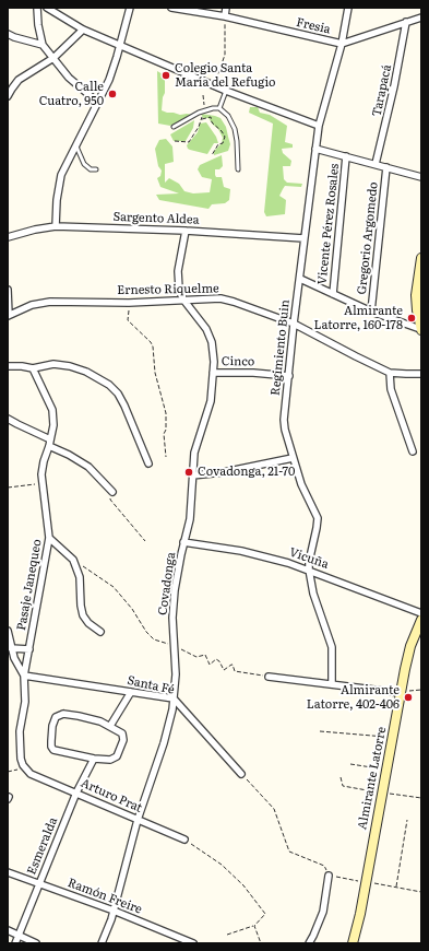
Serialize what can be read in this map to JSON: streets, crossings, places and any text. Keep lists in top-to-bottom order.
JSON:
{
  "streets": {
    "main road": ["Almirante Latorre"],
    "street": [
      "Fresia",
      "Tarapacá",
      "Sargento Aldea",
      "Vicente Pérez Rosales",
      "Gregorio Argomedo",
      "Ernesto Riquelme",
      "Regimiento Buin",
      "Cinco",
      "Vicuña",
      "Covadonga",
      "Pasaje Janequeo",
      "Santa Fé",
      "Arturo Prat",
      "Esmeralda",
      "Ramón Freire"
    ]
  },
  "crossings": [
    ["Fresia", "Tarapacá"],
    ["Fresia", "Regimiento Buin"],
    ["Sargento Aldea", "Regimiento Buin"],
    ["Sargento Aldea", "Covadonga"],
    ["Ernesto Riquelme", "Regimiento Buin"],
    ["Ernesto Riquelme", "Covadonga"],
    ["Regimiento Buin", "Cinco"],
    ["Regimiento Buin", "Vicuña"],
    ["Cinco", "Covadonga"],
    ["Vicuña", "Covadonga"],
    ["Covadonga", "Santa Fé"],
    ["Covadonga", "Arturo Prat"],
    ["Covadonga", "Ramón Freire"],
    ["Pasaje Janequeo", "Santa Fé"],
    ["Arturo Prat", "Esmeralda"],
    ["Esmeralda", "Ramón Freire"]
  ],
  "places": [
    "Colegio Santa María del Refugio",
    "Calle Cuatro, 950",
    "Almirante Latorre, 160-178",
    "Covadonga, 21-70",
    "Almirante Latorre, 402-406"
  ]
}
